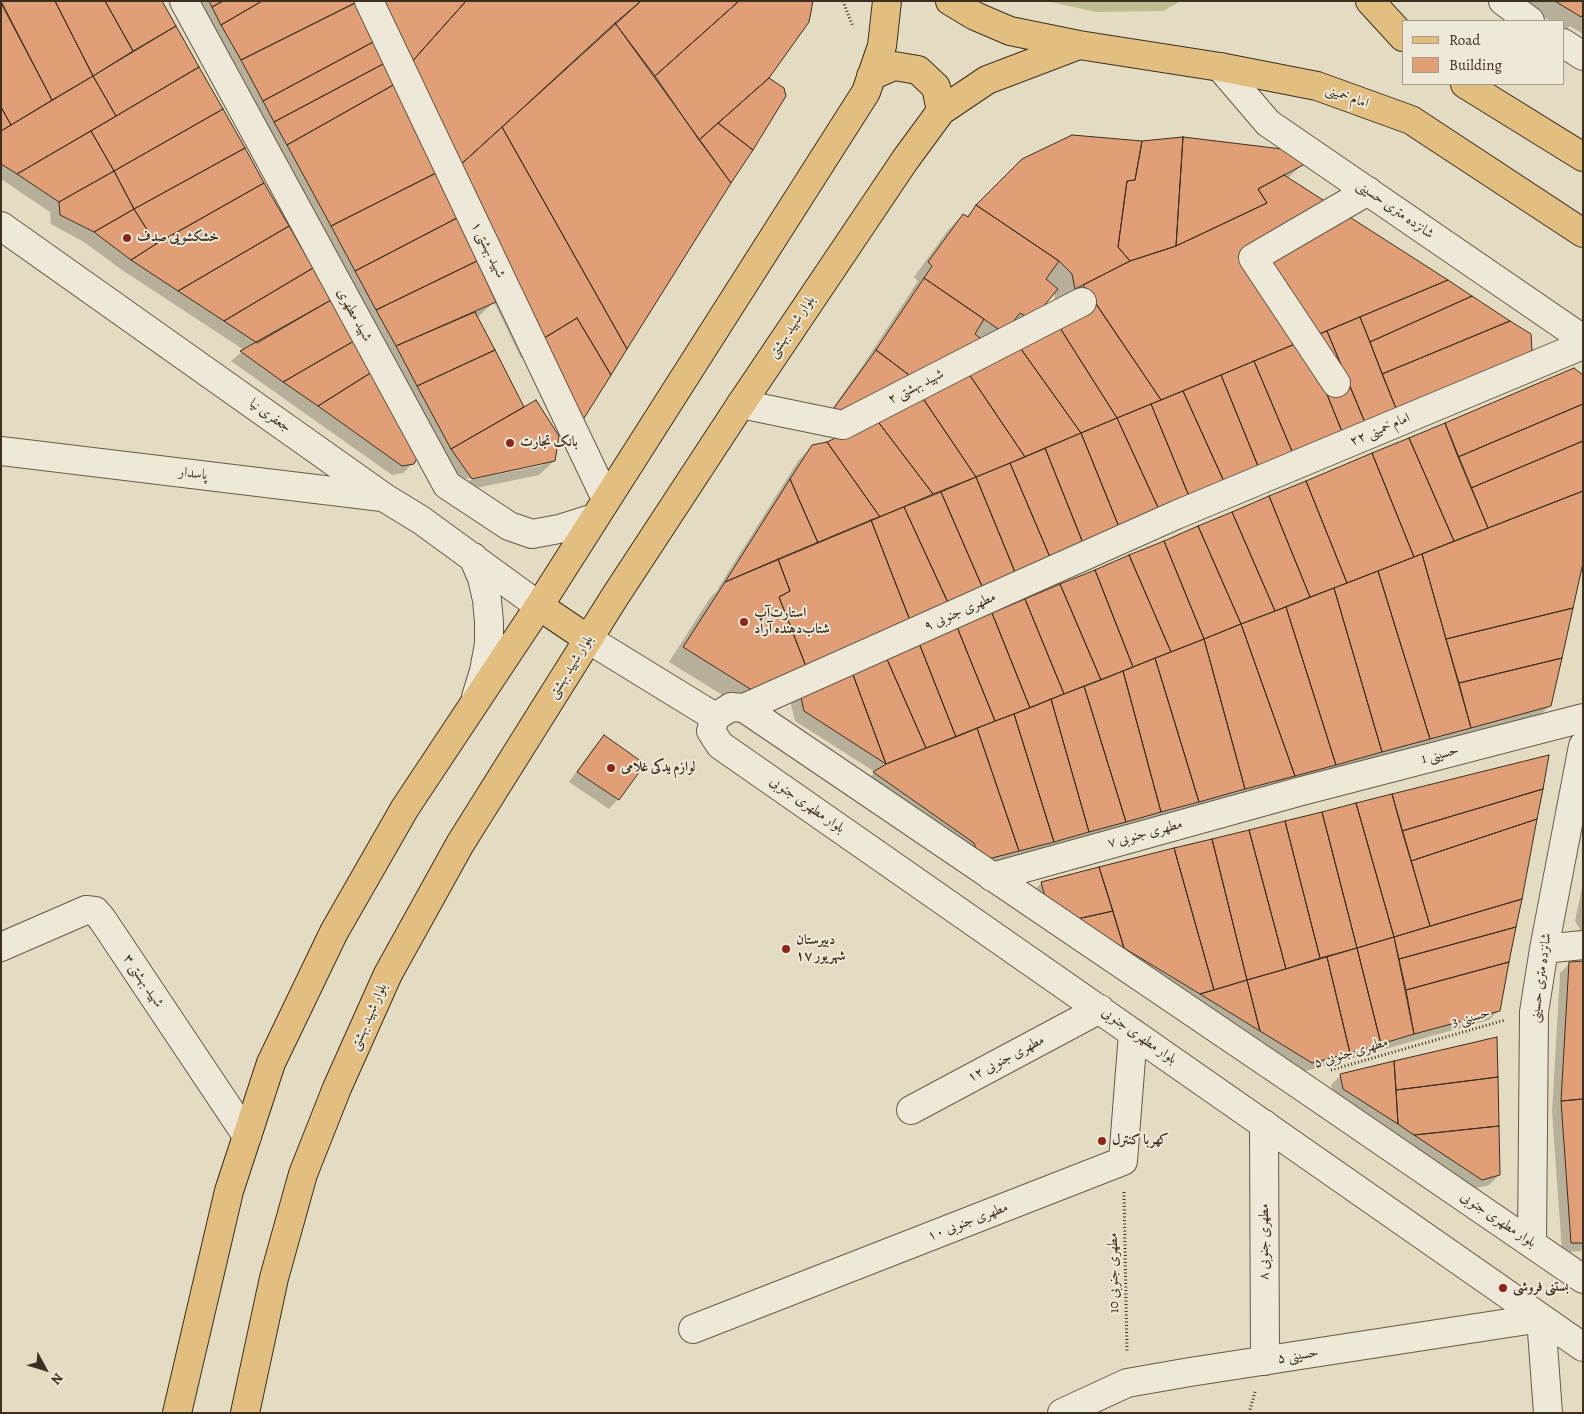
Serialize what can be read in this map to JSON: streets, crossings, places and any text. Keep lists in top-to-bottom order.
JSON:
{
  "streets": {
    "main road": ["امام خمینی", "بلوار شهید بهشتی"],
    "street": [
      "شانزده متری حسینی",
      "شهید بهشتی ۱",
      "شهید مطهری",
      "شهید بهشتی ۲",
      "جعفری نیا",
      "امام خمینی ۲۲",
      "پاسدار",
      "مطهری جنوبی ۹",
      "حسینی 1",
      "بلوار مطهری جنوبی",
      "مطهری جنوبی ۷",
      "شهید بهشتی ۳",
      "مطهری جنوبی ۱۲",
      "مطهری جنوبی ۱۰",
      "مطهری جنوبی ۸",
      "حسینی ۵"
    ],
    "path": ["حسینی 3", "مطهری جنوبی ۵", "مطهری جنوبی 10"]
  },
  "crossings": [
    ["امام خمینی", "شانزده متری حسینی"],
    ["امام خمینی", "بلوار شهید بهشتی"],
    ["شانزده متری حسینی", "بلوار مطهری جنوبی"],
    ["شانزده متری حسینی", "حسینی 3"],
    ["شهید بهشتی ۱", "شهید مطهری"],
    ["بلوار شهید بهشتی", "شهید بهشتی ۲"],
    ["جعفری نیا", "پاسدار"],
    ["امام خمینی ۲۲", "مطهری جنوبی ۹"],
    ["مطهری جنوبی ۹", "بلوار مطهری جنوبی"],
    ["حسینی 1", "مطهری جنوبی ۷"],
    ["بلوار مطهری جنوبی", "مطهری جنوبی ۷"],
    ["بلوار مطهری جنوبی", "مطهری جنوبی ۵"],
    ["بلوار مطهری جنوبی", "مطهری جنوبی ۱۲"],
    ["بلوار مطهری جنوبی", "مطهری جنوبی ۸"],
    ["بلوار مطهری جنوبی", "حسینی ۵"],
    ["حسینی 3", "مطهری جنوبی ۵"],
    ["مطهری جنوبی ۱۰", "مطهری جنوبی 10"],
    ["مطهری جنوبی ۸", "حسینی ۵"],
    ["مطهری جنوبی 10", "حسینی ۵"]
  ],
  "places": [
    "خشکشویی صدف",
    "بانک تجارت",
    "استارت‌آپ شتاب‌دهنده آراد",
    "لوازم یدکی غلامی",
    "دبیرستان ۱۷ شهریور",
    "کهربا کنترل",
    "بستنی فروشی"
  ],
  "legend": ["Road", "Building"],
  "north": "bottom right"
}
